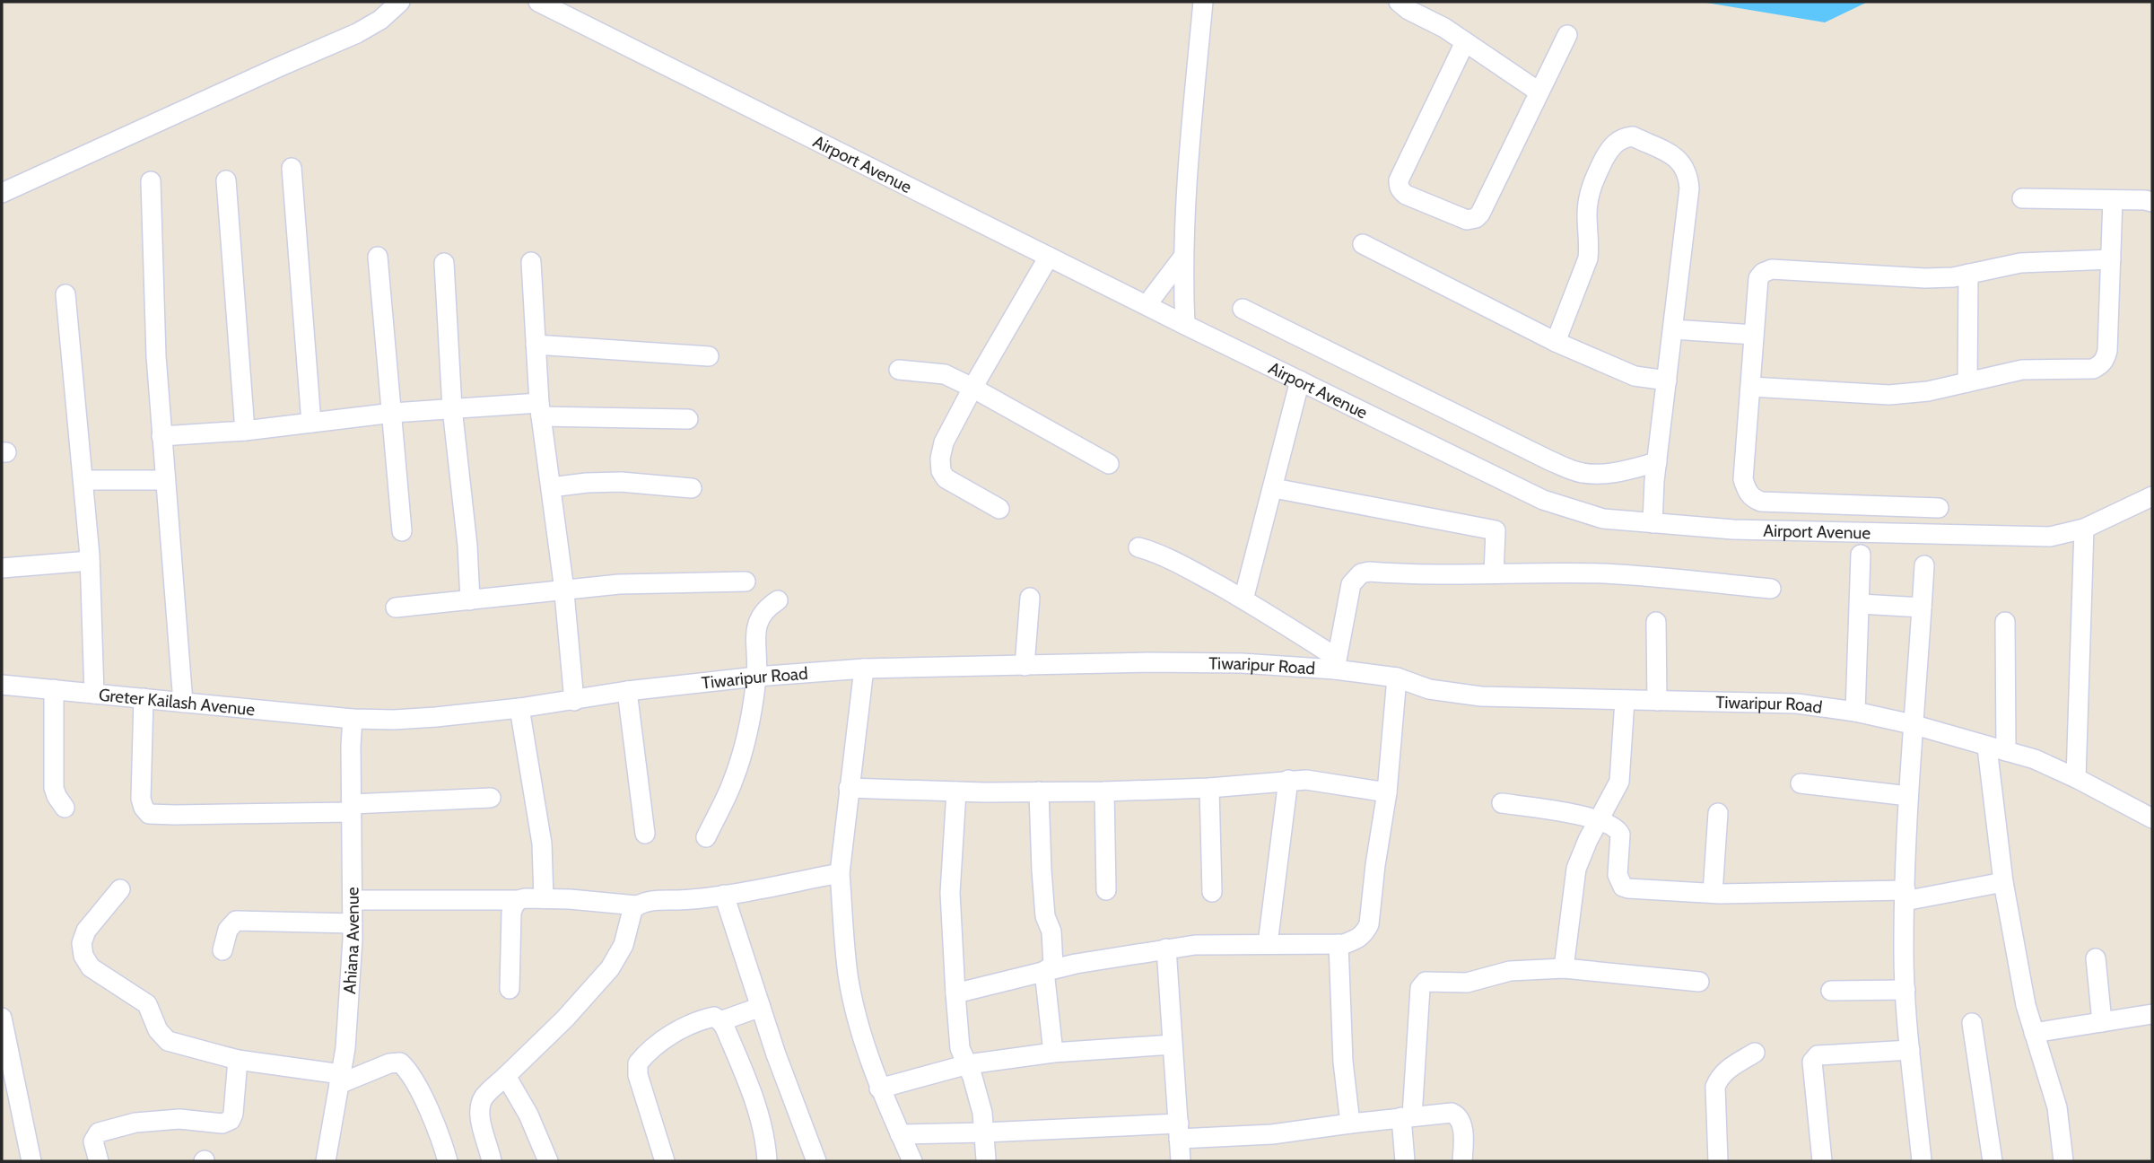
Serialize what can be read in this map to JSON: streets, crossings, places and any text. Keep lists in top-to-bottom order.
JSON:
{
  "streets": {
    "street": [
      "Airport Avenue",
      "Tiwaripur Road",
      "Greter Kailash Avenue",
      "Ahiana Avenue"
    ]
  },
  "crossings": [
    ["Tiwaripur Road", "Greter Kailash Avenue"],
    ["Tiwaripur Road", "Ahiana Avenue"],
    ["Greter Kailash Avenue", "Ahiana Avenue"]
  ]
}
